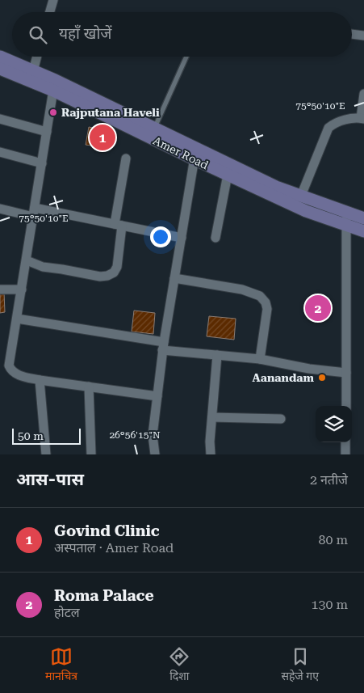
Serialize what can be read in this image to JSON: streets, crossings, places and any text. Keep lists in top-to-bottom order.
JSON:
{
  "streets": {
    "main road": ["Amer Road"]
  },
  "places": ["Rajputana Haveli", "Aanandam"],
  "scale_bar": "50 m",
  "page": {
    "search": "यहाँ खोजें",
    "pins": ["1", "2"],
    "scale": "50 m",
    "heading": ["आस-पास", "2 नतीजे"],
    "list": [
      {
        "mark": "1",
        "name": "Govind Clinic",
        "note": "अस्पताल · Amer Road",
        "value": "80 m"
      },
      {
        "mark": "2",
        "name": "Roma Palace",
        "note": "होटल",
        "value": "130 m"
      }
    ],
    "nav": ["मानचित्र", "दिशा", "सहेजे गए"]
  },
  "coordinates": ["75°50'10\"E", "26°56'15\"N"]
}
